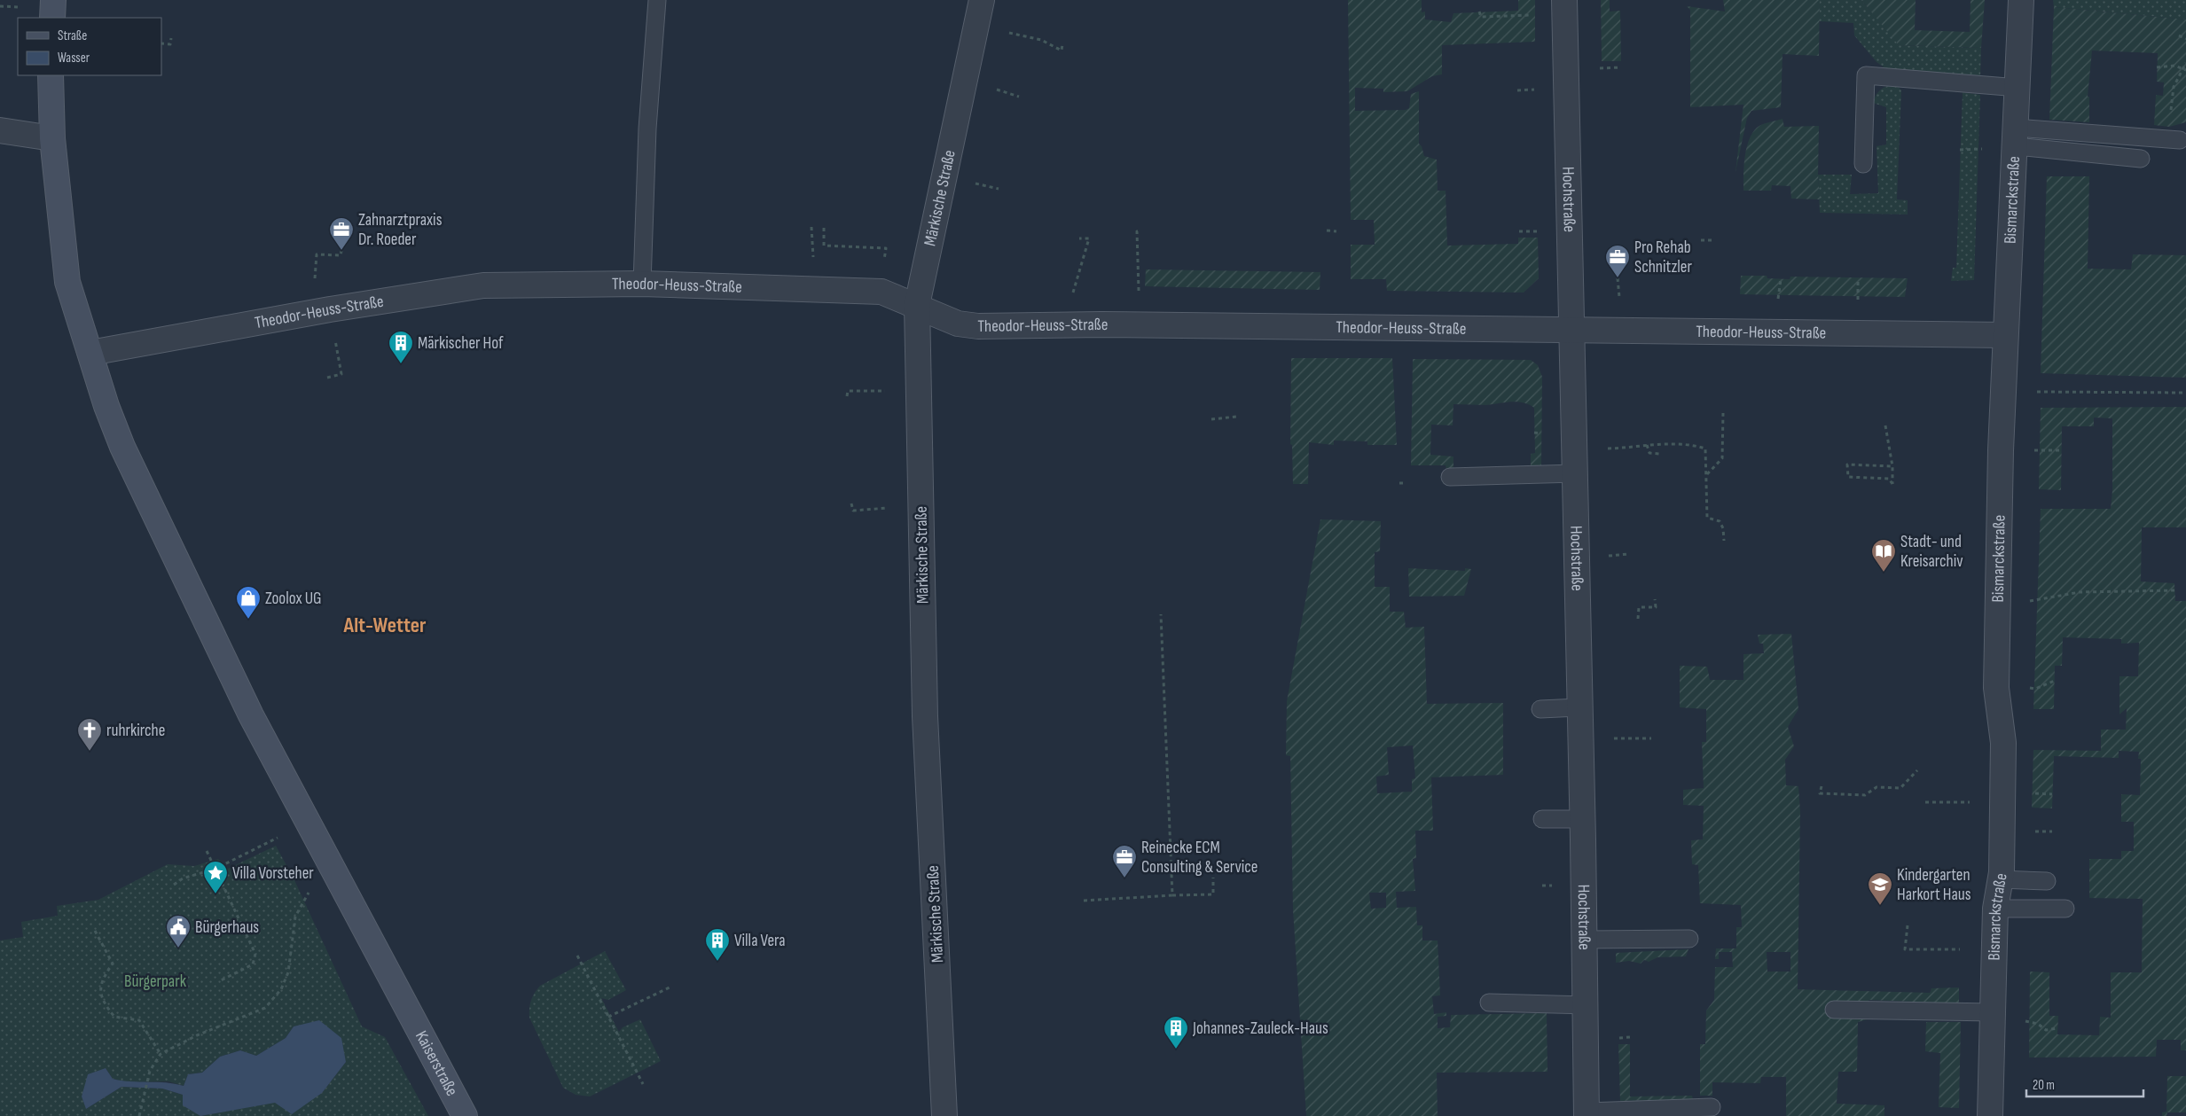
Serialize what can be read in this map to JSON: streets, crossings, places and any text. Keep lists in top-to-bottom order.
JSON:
{
  "streets": {
    "main road": ["Kaiserstraße"],
    "street": [
      "Märkische Straße",
      "Hochstraße",
      "Bismarckstraße",
      "Theodor-Heuss-Straße"
    ]
  },
  "crossings": [
    ["Märkische Straße", "Theodor-Heuss-Straße"],
    ["Hochstraße", "Theodor-Heuss-Straße"],
    ["Bismarckstraße", "Theodor-Heuss-Straße"],
    ["Theodor-Heuss-Straße", "Kaiserstraße"]
  ],
  "districts": ["Alt-Wetter"],
  "parks": ["Bürgerpark"],
  "places": {
    "office": ["Zahnarztpraxis Dr. Roeder", "Pro Rehab Schnitzler", "Reinecke ECM Consulting & Service"],
    "building": ["Märkischer Hof", "Villa Vera", "Johannes-Zauleck-Haus"],
    "library": ["Stadt- und Kreisarchiv"],
    "shop": ["Zoolox UG"],
    "church": ["ruhrkirche"],
    "place": ["Villa Vorsteher"],
    "school or university": ["Kindergarten Harkort Haus"],
    "public building": ["Bürgerhaus"]
  },
  "legend": ["Straße", "Wasser"],
  "scale_bar": "20 m"
}
